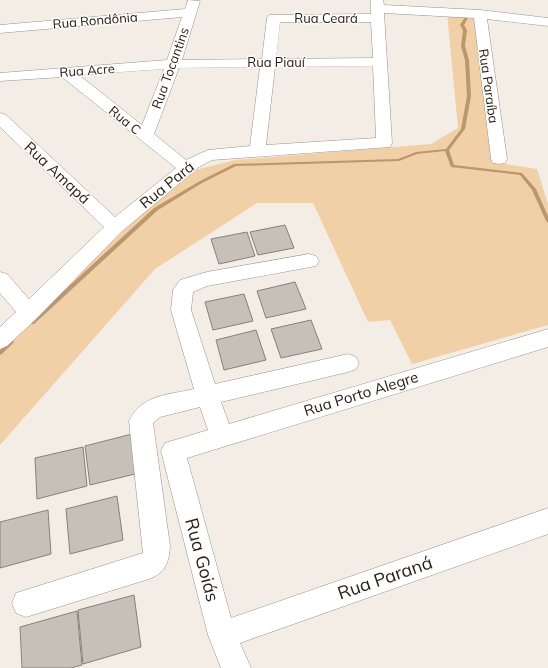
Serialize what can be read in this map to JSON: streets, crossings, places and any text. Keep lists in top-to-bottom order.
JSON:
{
  "streets": {
    "street": [
      "Rua Ceará",
      "Rua Rondônia",
      "Rua Piauí",
      "Rua Tocantins",
      "Rua Acre",
      "Rua Paraíba",
      "Rua C",
      "Rua Amapá",
      "Rua Pará",
      "Rua Porto Alegre",
      "Rua Goiás",
      "Rua Paraná"
    ]
  },
  "crossings": [
    ["Rua Ceará", "Rua Piauí"],
    ["Rua Ceará", "Rua Paraíba"],
    ["Rua Rondônia", "Rua Tocantins"],
    ["Rua Piauí", "Rua Tocantins"],
    ["Rua Piauí", "Rua Acre"],
    ["Rua Piauí", "Rua Pará"],
    ["Rua Tocantins", "Rua Acre"],
    ["Rua Tocantins", "Rua C"],
    ["Rua Acre", "Rua C"],
    ["Rua C", "Rua Pará"],
    ["Rua Amapá", "Rua Pará"],
    ["Rua Porto Alegre", "Rua Goiás"],
    ["Rua Goiás", "Rua Paraná"]
  ]
}
